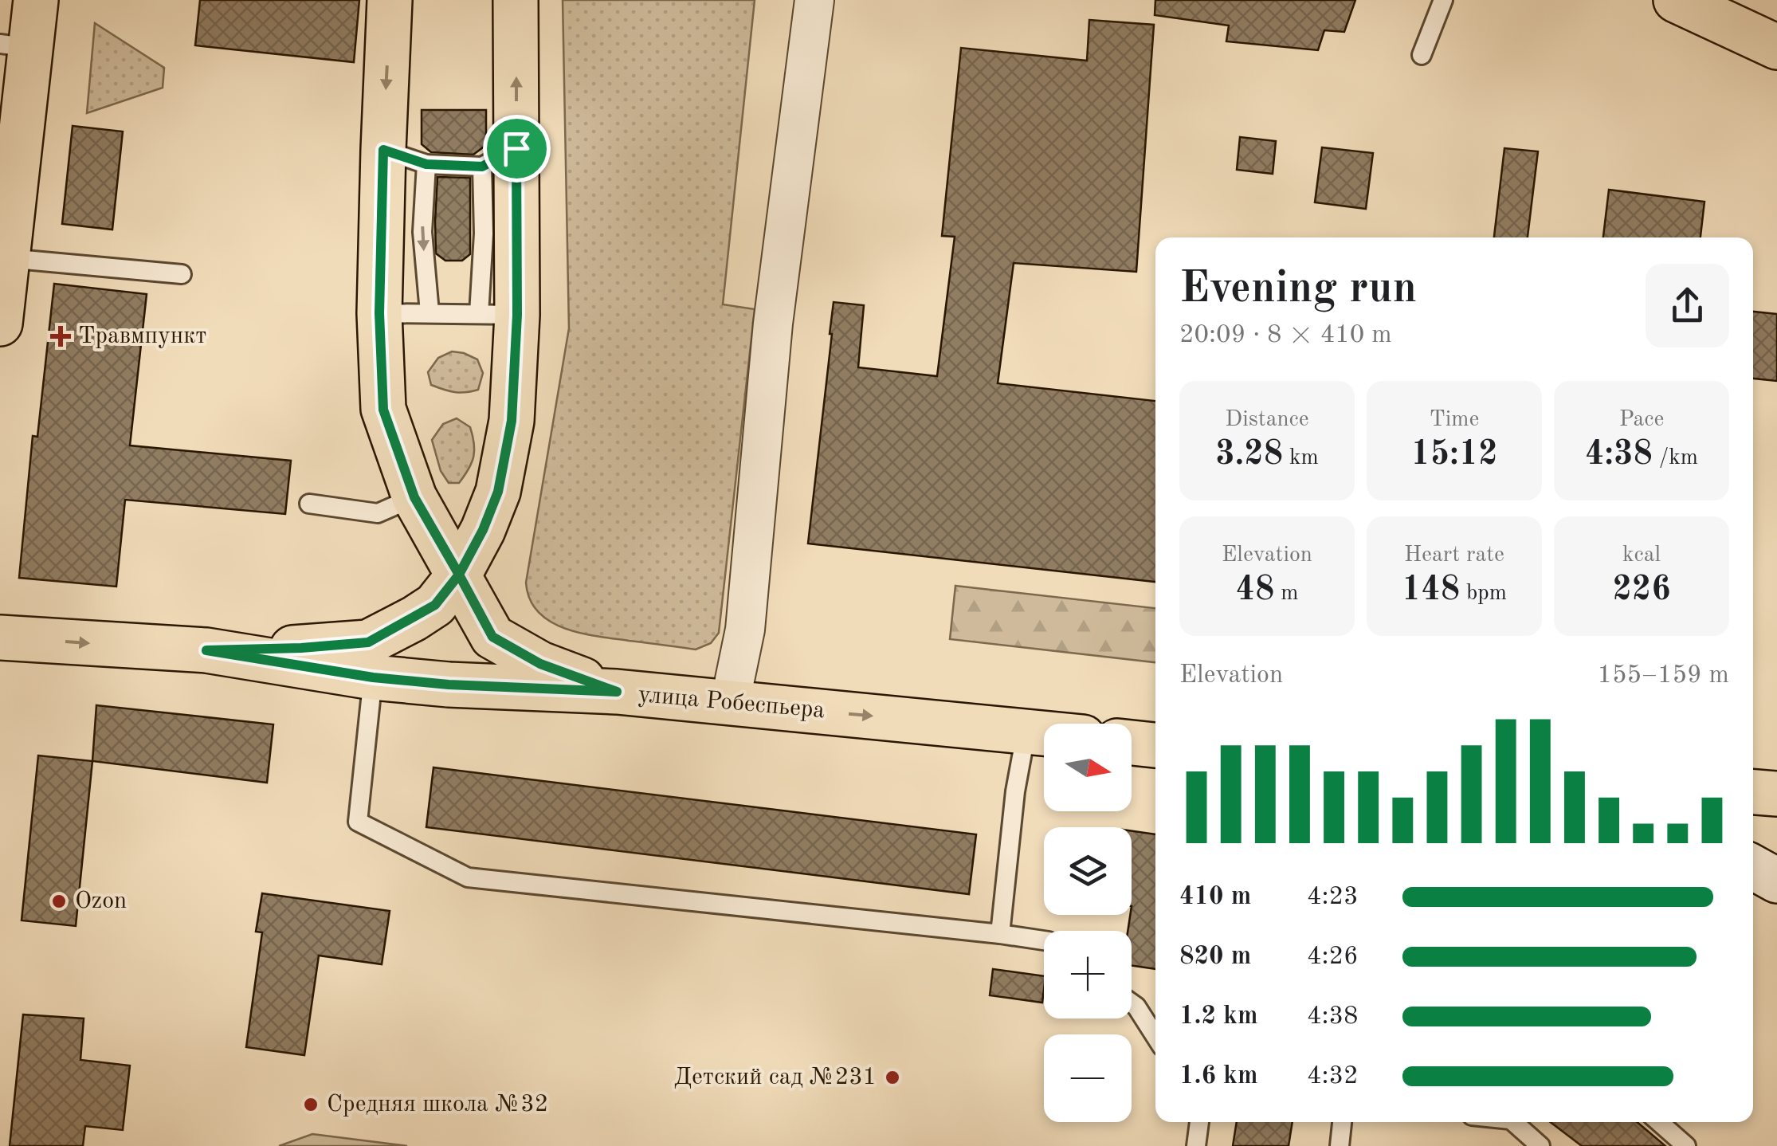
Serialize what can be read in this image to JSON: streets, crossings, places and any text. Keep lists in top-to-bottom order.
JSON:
{
  "streets": {
    "main road": ["улица Робеспьера"]
  },
  "one_way": ["улица Робеспьера"],
  "places": {
    "health": ["Травмпункт"],
    "other": ["Ozon", "Детский сад №231", "Средняя школа №32"]
  },
  "north": "right",
  "page": {
    "heading": ["Evening run", "20:09 · 8 × 410 m"],
    "stats": [
      ["Distance", "3.28 km"],
      ["Time", "15:12"],
      ["Pace", "4:38 /km"],
      ["Elevation", "48 m"],
      ["Heart rate", "148 bpm"],
      ["kcal", "226"]
    ],
    "chart": ["Elevation", "155–159 m"],
    "map_buttons": ["+", "−"],
    "list": [
      {
        "name": "410 m",
        "note": "4:23"
      },
      {
        "name": "820 m",
        "note": "4:26"
      },
      {
        "name": "1.2 km",
        "note": "4:38"
      },
      {
        "name": "1.6 km",
        "note": "4:32"
      }
    ]
  }
}
